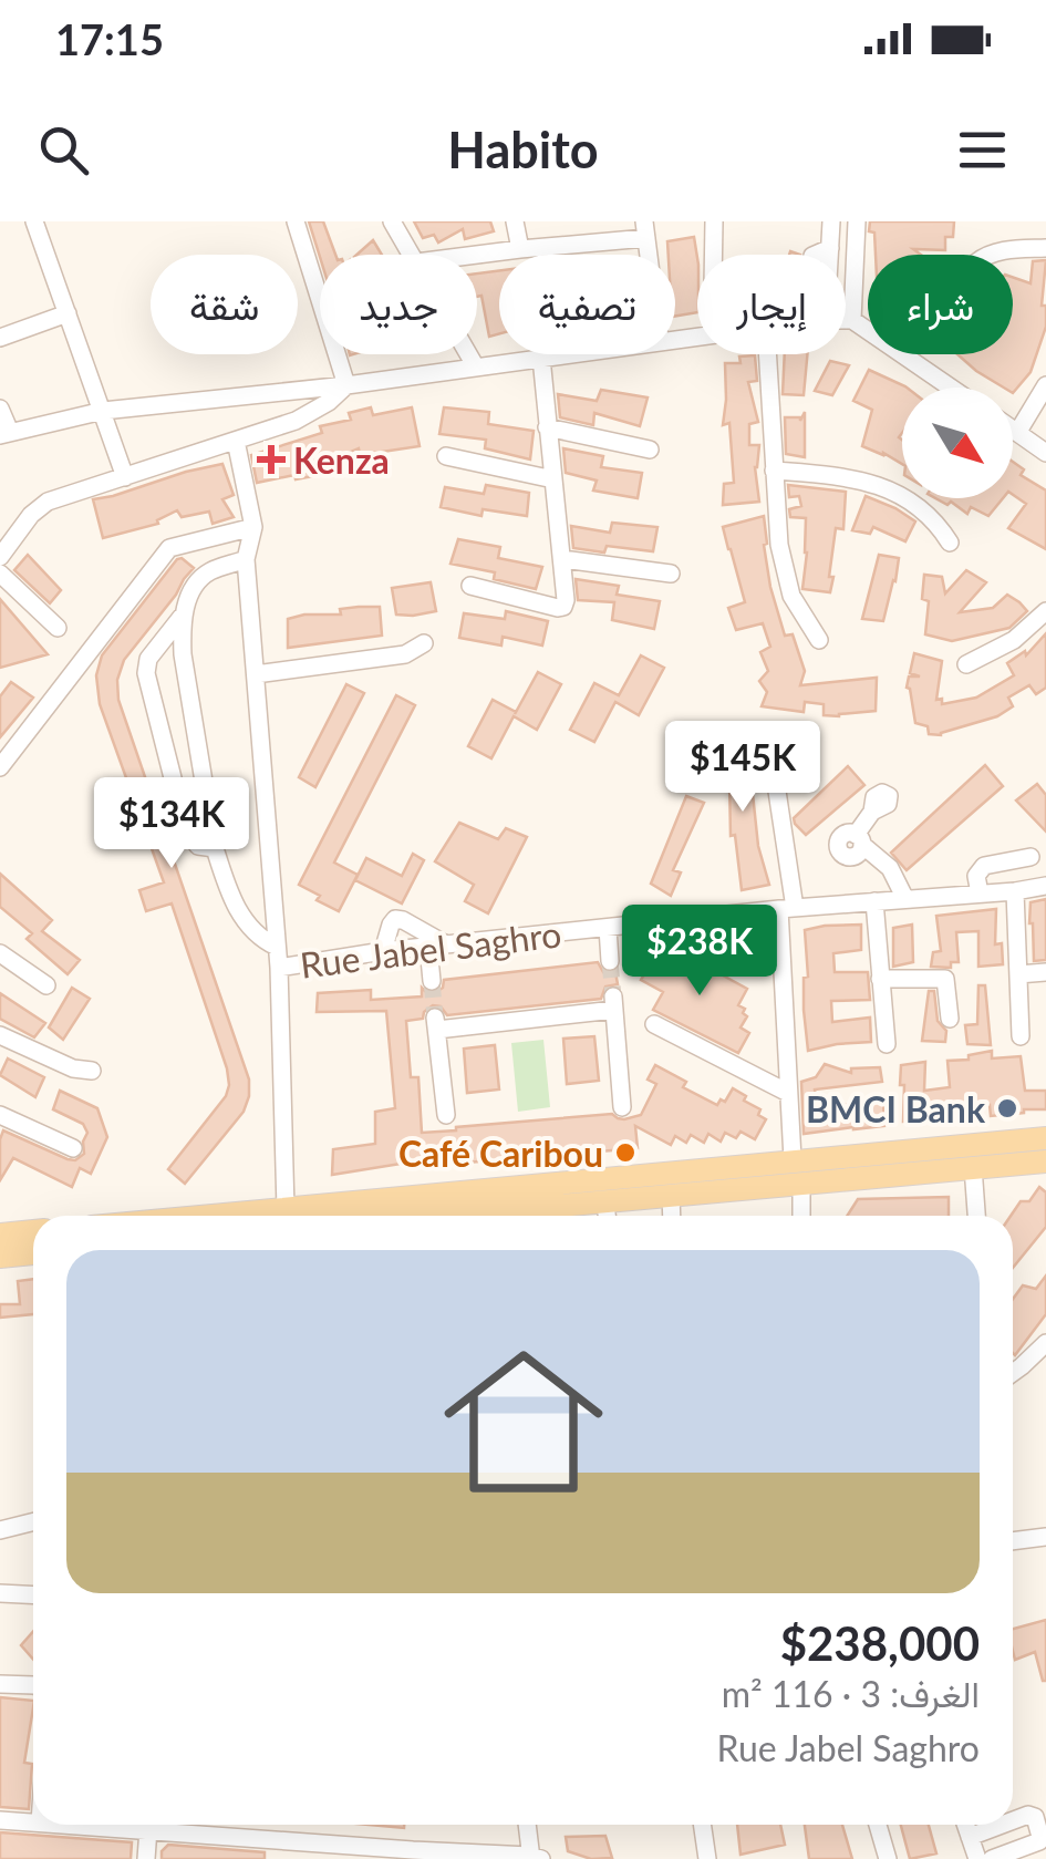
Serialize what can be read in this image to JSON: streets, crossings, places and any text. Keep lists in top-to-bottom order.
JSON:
{
  "streets": {
    "street": ["Rue Jabel Saghro"]
  },
  "places": {
    "health": ["Kenza"],
    "other": ["BMCI Bank", "Café Caribou"]
  },
  "north": "bottom right",
  "page": {
    "status": "17:15",
    "header": "Habito",
    "chip": [
      "شراء",
      "إيجار",
      "تصفية",
      "جديد",
      "شقة"
    ],
    "price": ["$145K", "$134K", "$238K"],
    "list": [
      {
        "name": "$238,000",
        "note": "الغرف: 3 · 116 m² · Rue Jabel Saghro"
      }
    ]
  }
}
